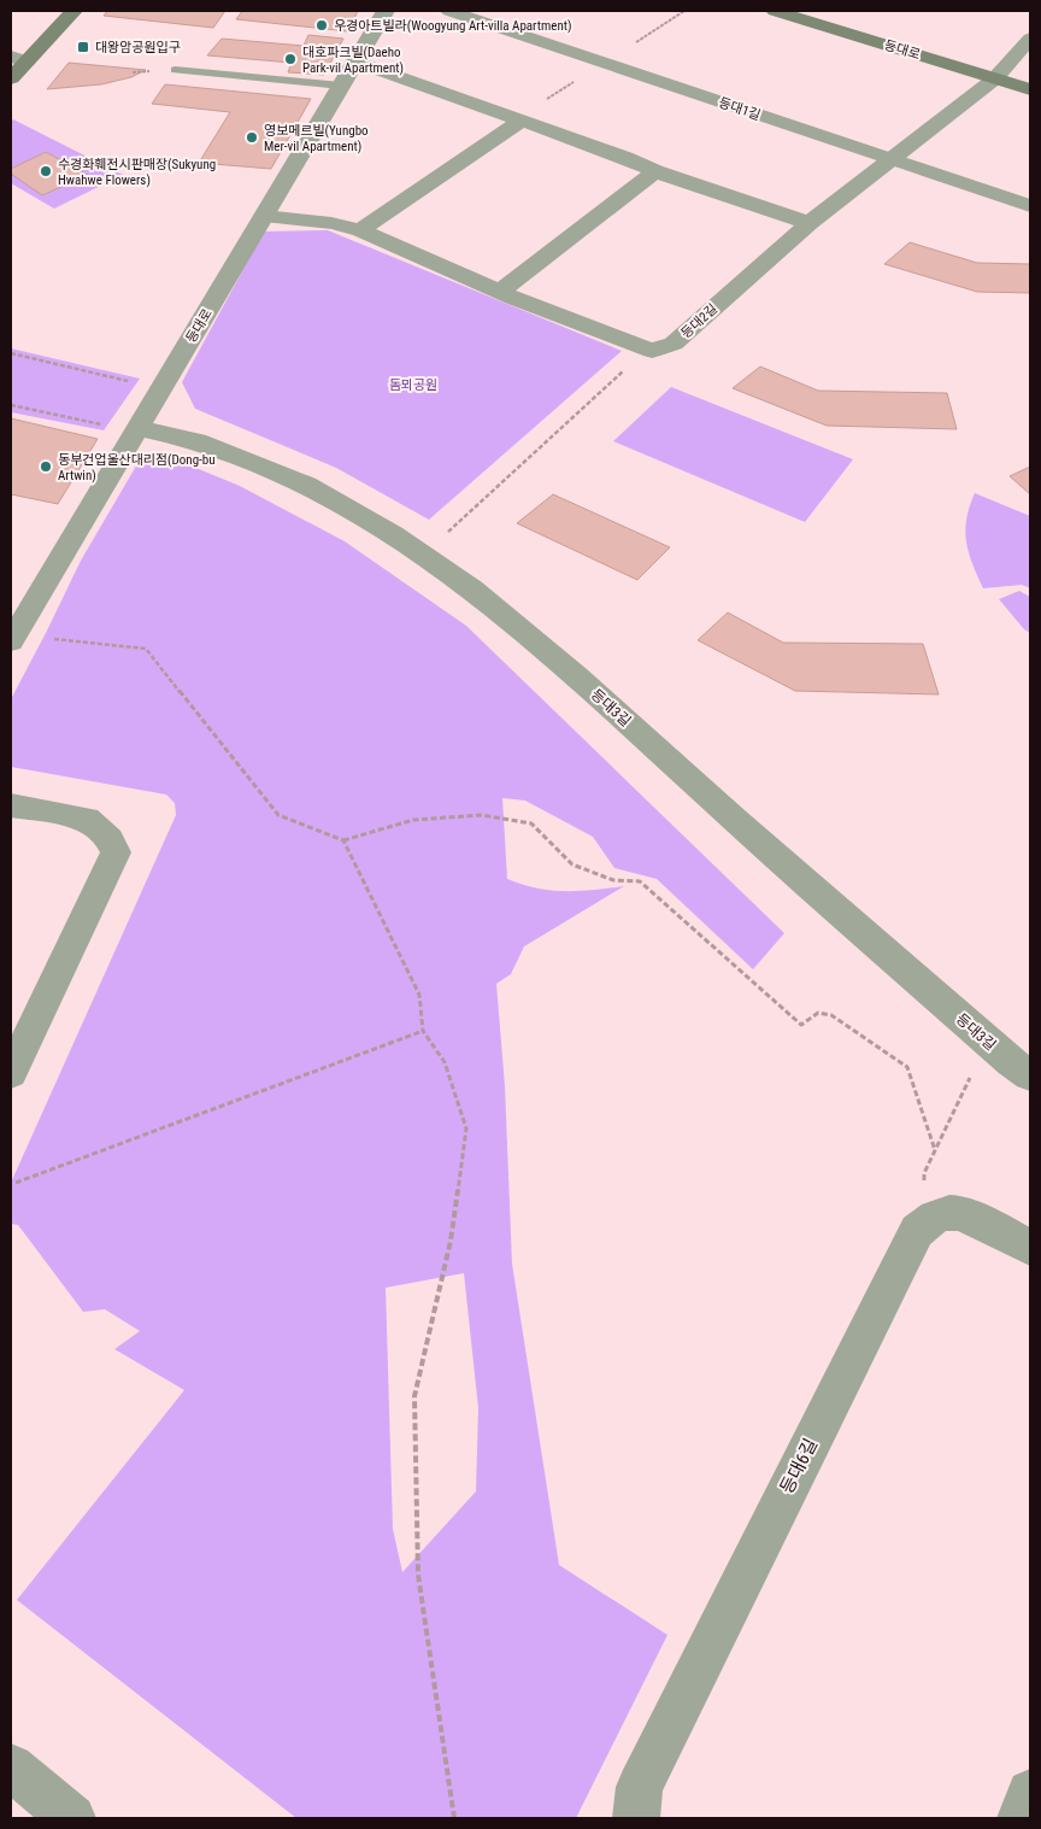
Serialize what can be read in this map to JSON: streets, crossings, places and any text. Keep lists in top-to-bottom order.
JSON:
{
  "streets": {
    "main road": ["등대로"],
    "street": [
      "등대1길",
      "등대2길",
      "등대3길",
      "등대6길"
    ]
  },
  "crossings": [
    ["등대로", "등대2길"],
    ["등대로", "등대3길"],
    ["등대1길", "등대2길"]
  ],
  "parks": ["돔뫼공원"],
  "places": {
    "other": [
      "우경아트빌라(Woogyung Art-villa Apartment)",
      "대호파크빌(Daeho Park-vil Apartment)",
      "영보메르빌(Yungbo Mer-vil Apartment)",
      "수경화훼전시판매장(Sukyung Hwahwe Flowers)",
      "동부건업울산대리점(Dong-bu Artwin)"
    ],
    "transit": ["대왕암공원입구"]
  }
}
